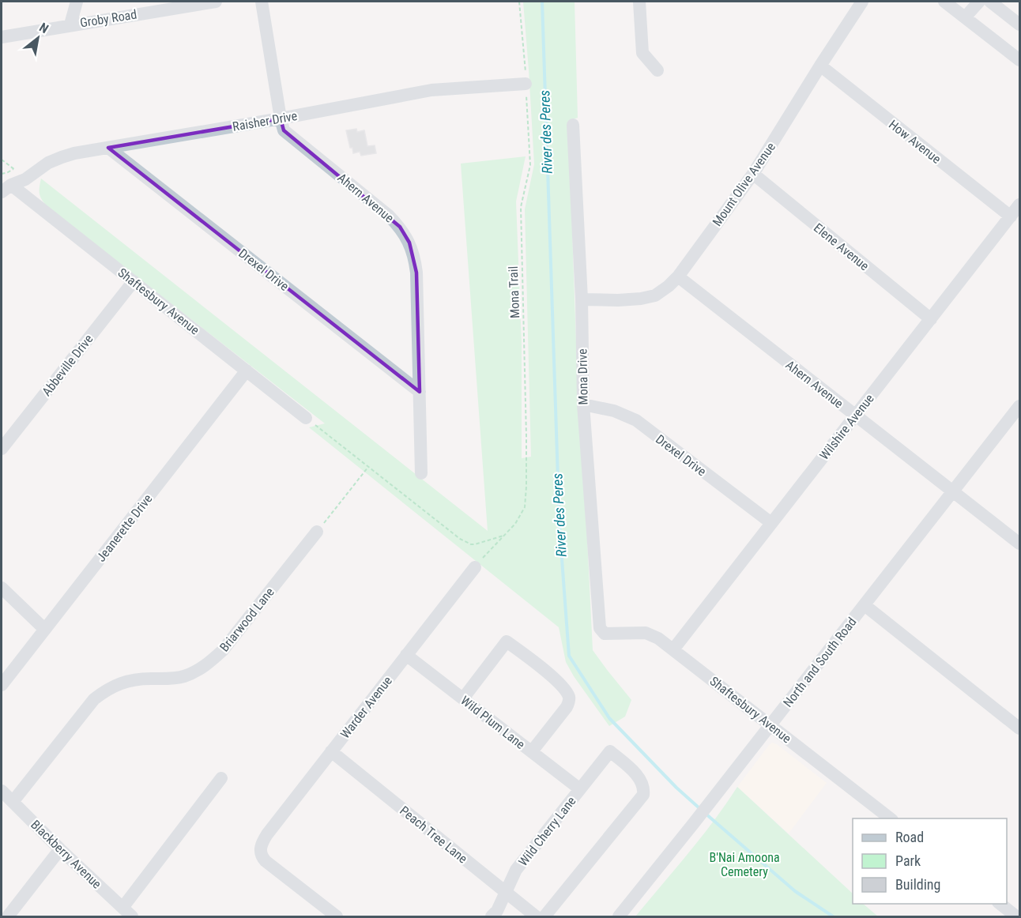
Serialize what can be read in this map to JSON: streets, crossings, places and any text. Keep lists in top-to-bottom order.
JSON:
{
  "streets": {
    "street": [
      "Groby Road",
      "Raisher Drive",
      "How Avenue",
      "Mount Olive Avenue",
      "Ahern Avenue",
      "Elene Avenue",
      "Drexel Drive",
      "Shaftesbury Avenue",
      "Abbeville Drive",
      "Mona Drive",
      "Wilshire Avenue",
      "Jeanerette Drive",
      "Briarwood Lane",
      "North and South Road",
      "Warder Avenue",
      "Wild Plum Lane",
      "Wild Cherry Lane",
      "Peach Tree Lane",
      "Blackberry Avenue"
    ],
    "path": ["Mona Trail"]
  },
  "crossings": [
    ["Raisher Drive", "Ahern Avenue"],
    ["Raisher Drive", "Drexel Drive"],
    ["Raisher Drive", "Mona Trail"],
    ["Raisher Drive", "Shaftesbury Avenue"],
    ["How Avenue", "Mount Olive Avenue"],
    ["How Avenue", "Wilshire Avenue"],
    ["Mount Olive Avenue", "Ahern Avenue"],
    ["Mount Olive Avenue", "Elene Avenue"],
    ["Mount Olive Avenue", "Mona Drive"],
    ["Ahern Avenue", "Drexel Drive"],
    ["Ahern Avenue", "Wilshire Avenue"],
    ["Ahern Avenue", "North and South Road"],
    ["Elene Avenue", "Wilshire Avenue"],
    ["Drexel Drive", "Mona Drive"],
    ["Drexel Drive", "Wilshire Avenue"],
    ["Mona Trail", "Warder Avenue"],
    ["Shaftesbury Avenue", "Abbeville Drive"],
    ["Shaftesbury Avenue", "Mona Drive"],
    ["Shaftesbury Avenue", "Wilshire Avenue"],
    ["Shaftesbury Avenue", "Jeanerette Drive"],
    ["Shaftesbury Avenue", "North and South Road"],
    ["Briarwood Lane", "Blackberry Avenue"],
    ["Warder Avenue", "Wild Plum Lane"],
    ["Warder Avenue", "Peach Tree Lane"],
    ["Wild Plum Lane", "Wild Cherry Lane"],
    ["Wild Cherry Lane", "Peach Tree Lane"]
  ],
  "water": ["River des Peres"],
  "parks": ["B'Nai Amoona Cemetery"],
  "legend": ["Road", "Park", "Building"],
  "north": "top right"
}
